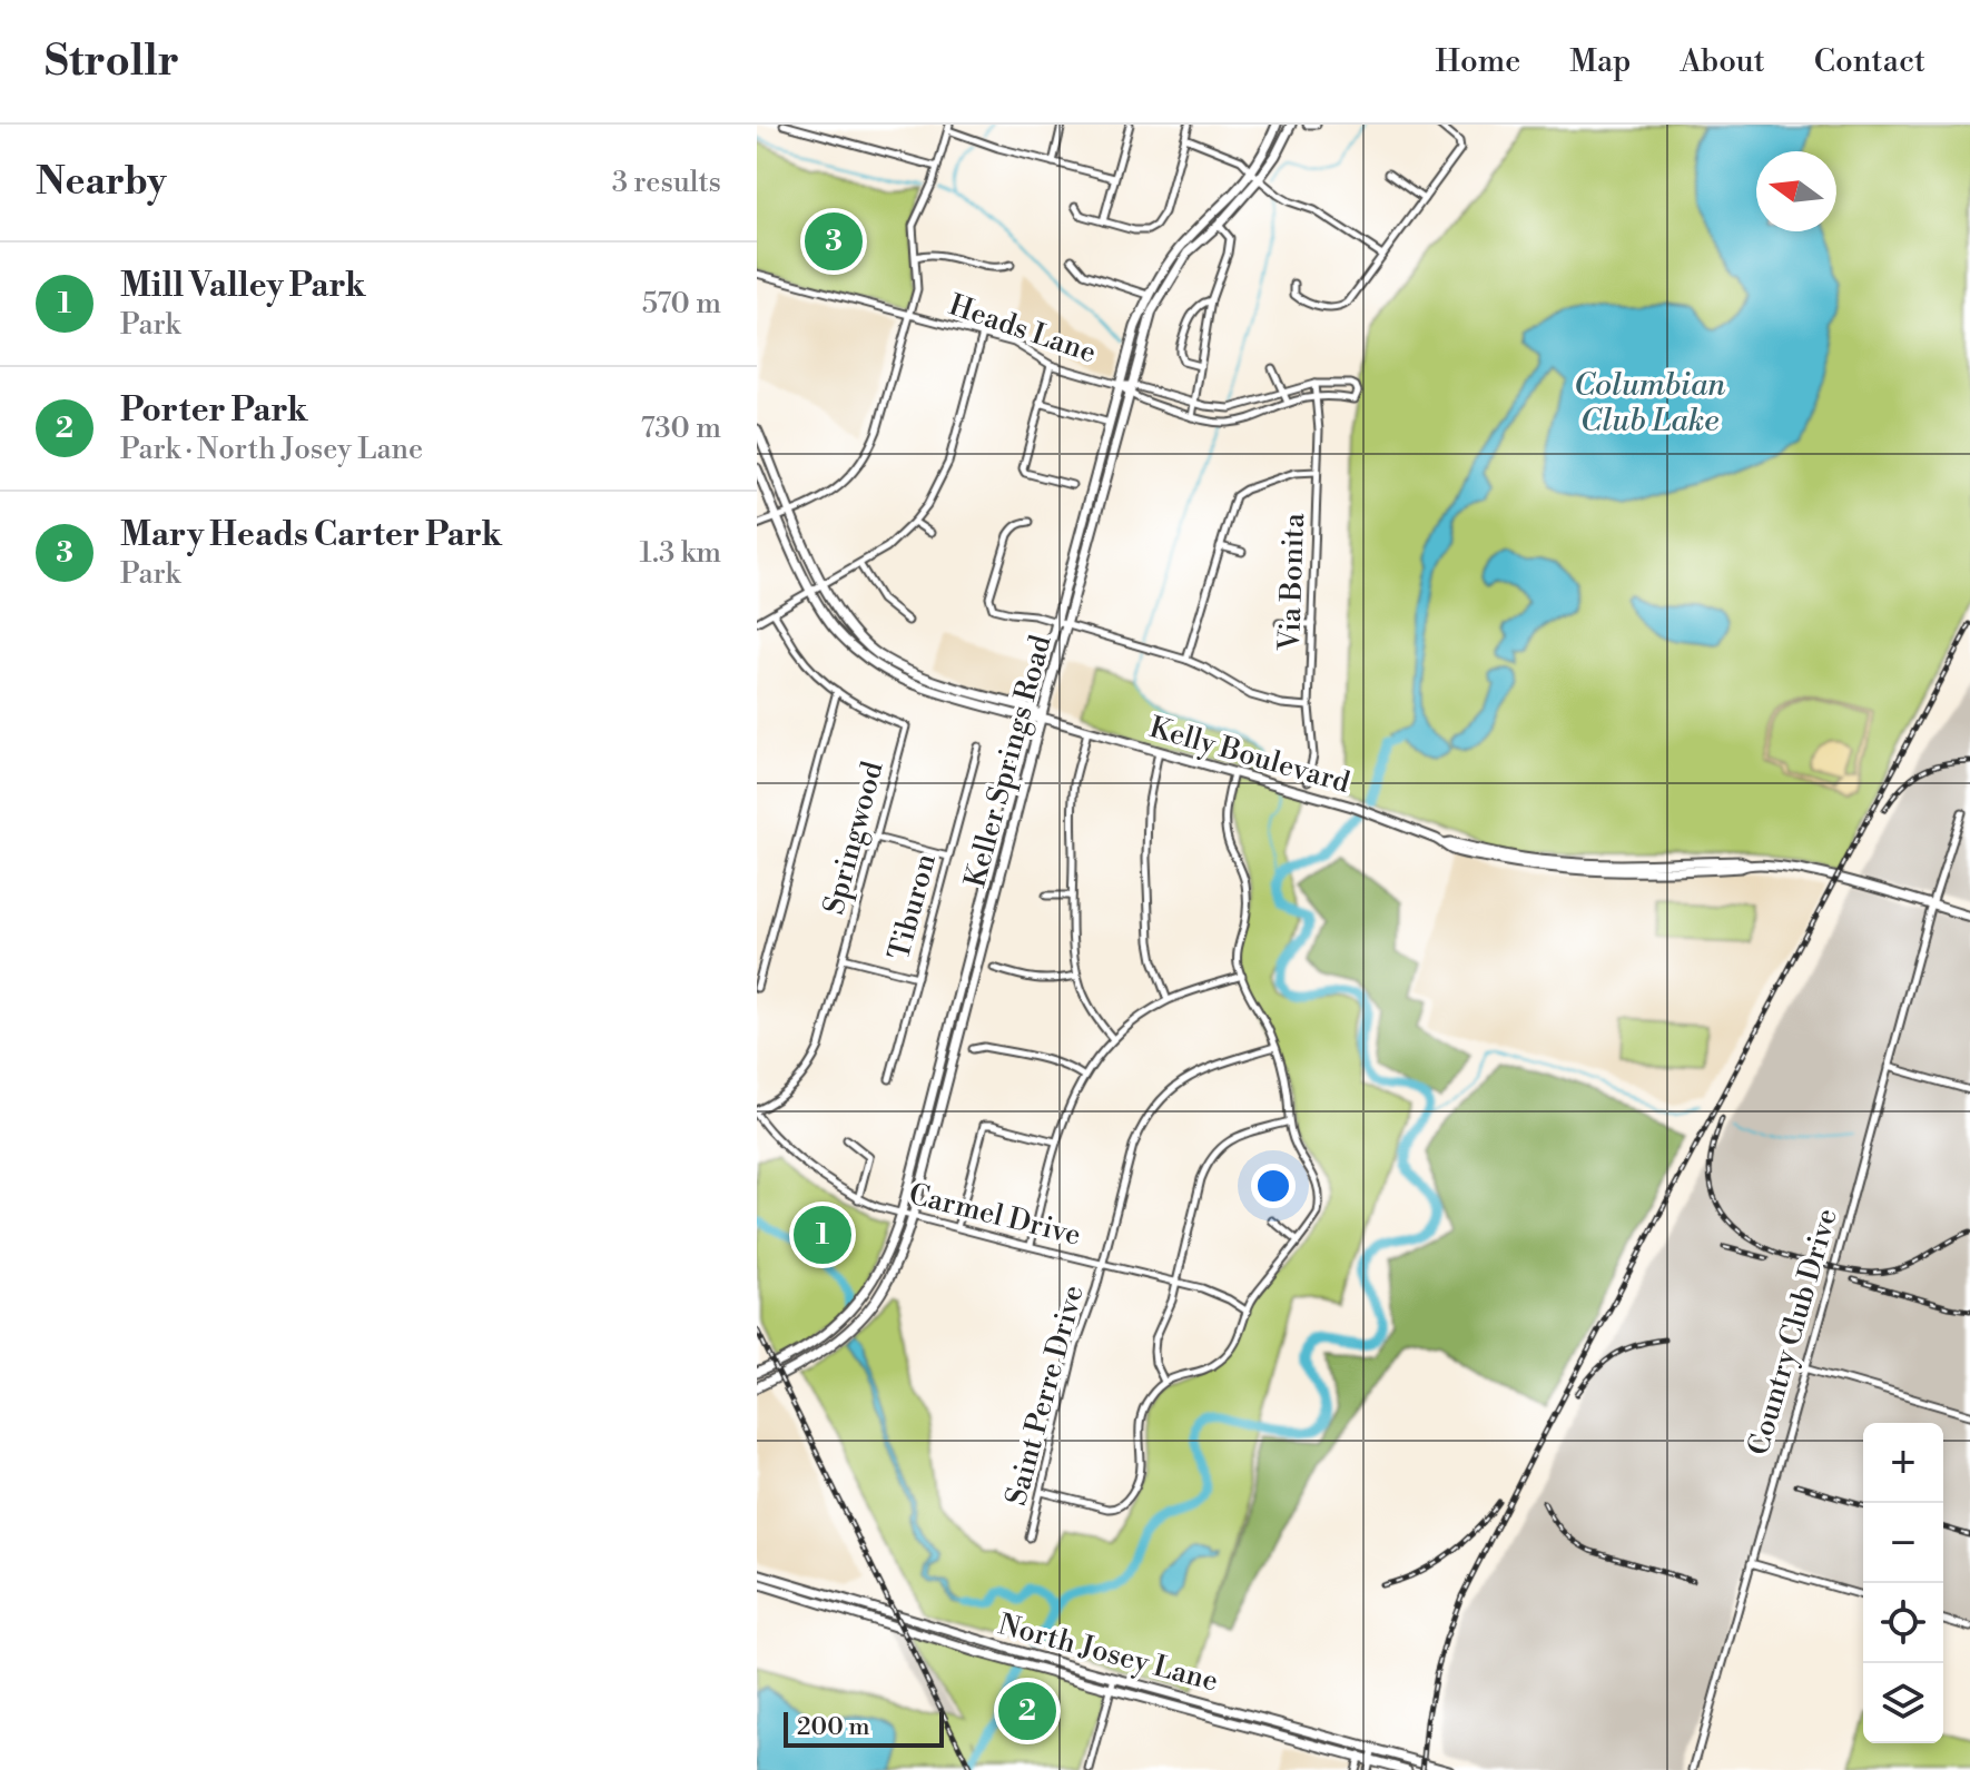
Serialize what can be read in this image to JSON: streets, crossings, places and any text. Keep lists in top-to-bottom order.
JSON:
{
  "streets": {
    "main road": ["Kelly Boulevard", "Keller Springs Road", "North Josey Lane"],
    "street": [
      "Heads Lane",
      "Via Bonita",
      "Springwood",
      "Tiburon",
      "Carmel Drive",
      "Country Club Drive",
      "Saint Perre Drive"
    ]
  },
  "crossings": [
    ["Heads Lane", "Keller Springs Road"],
    ["Kelly Boulevard", "Keller Springs Road"],
    ["Kelly Boulevard", "Country Club Drive"],
    ["Keller Springs Road", "Carmel Drive"],
    ["Springwood", "Carmel Drive"],
    ["Carmel Drive", "Saint Perre Drive"]
  ],
  "water": ["Columbian Club Lake"],
  "scale_bar": "200 m",
  "north": "left",
  "page": {
    "header": "Strollr",
    "nav": [
      "Home",
      "Map",
      "About",
      "Contact"
    ],
    "heading": ["Nearby", "3 results"],
    "pins": ["3", "1", "2"],
    "list": [
      {
        "mark": "1",
        "name": "Mill Valley Park",
        "note": "Park",
        "value": "570 m"
      },
      {
        "mark": "2",
        "name": "Porter Park",
        "note": "Park · North Josey Lane",
        "value": "730 m"
      },
      {
        "mark": "3",
        "name": "Mary Heads Carter Park",
        "note": "Park",
        "value": "1.3 km"
      }
    ],
    "map_buttons": ["+", "−"],
    "scale": "200 m"
  }
}
